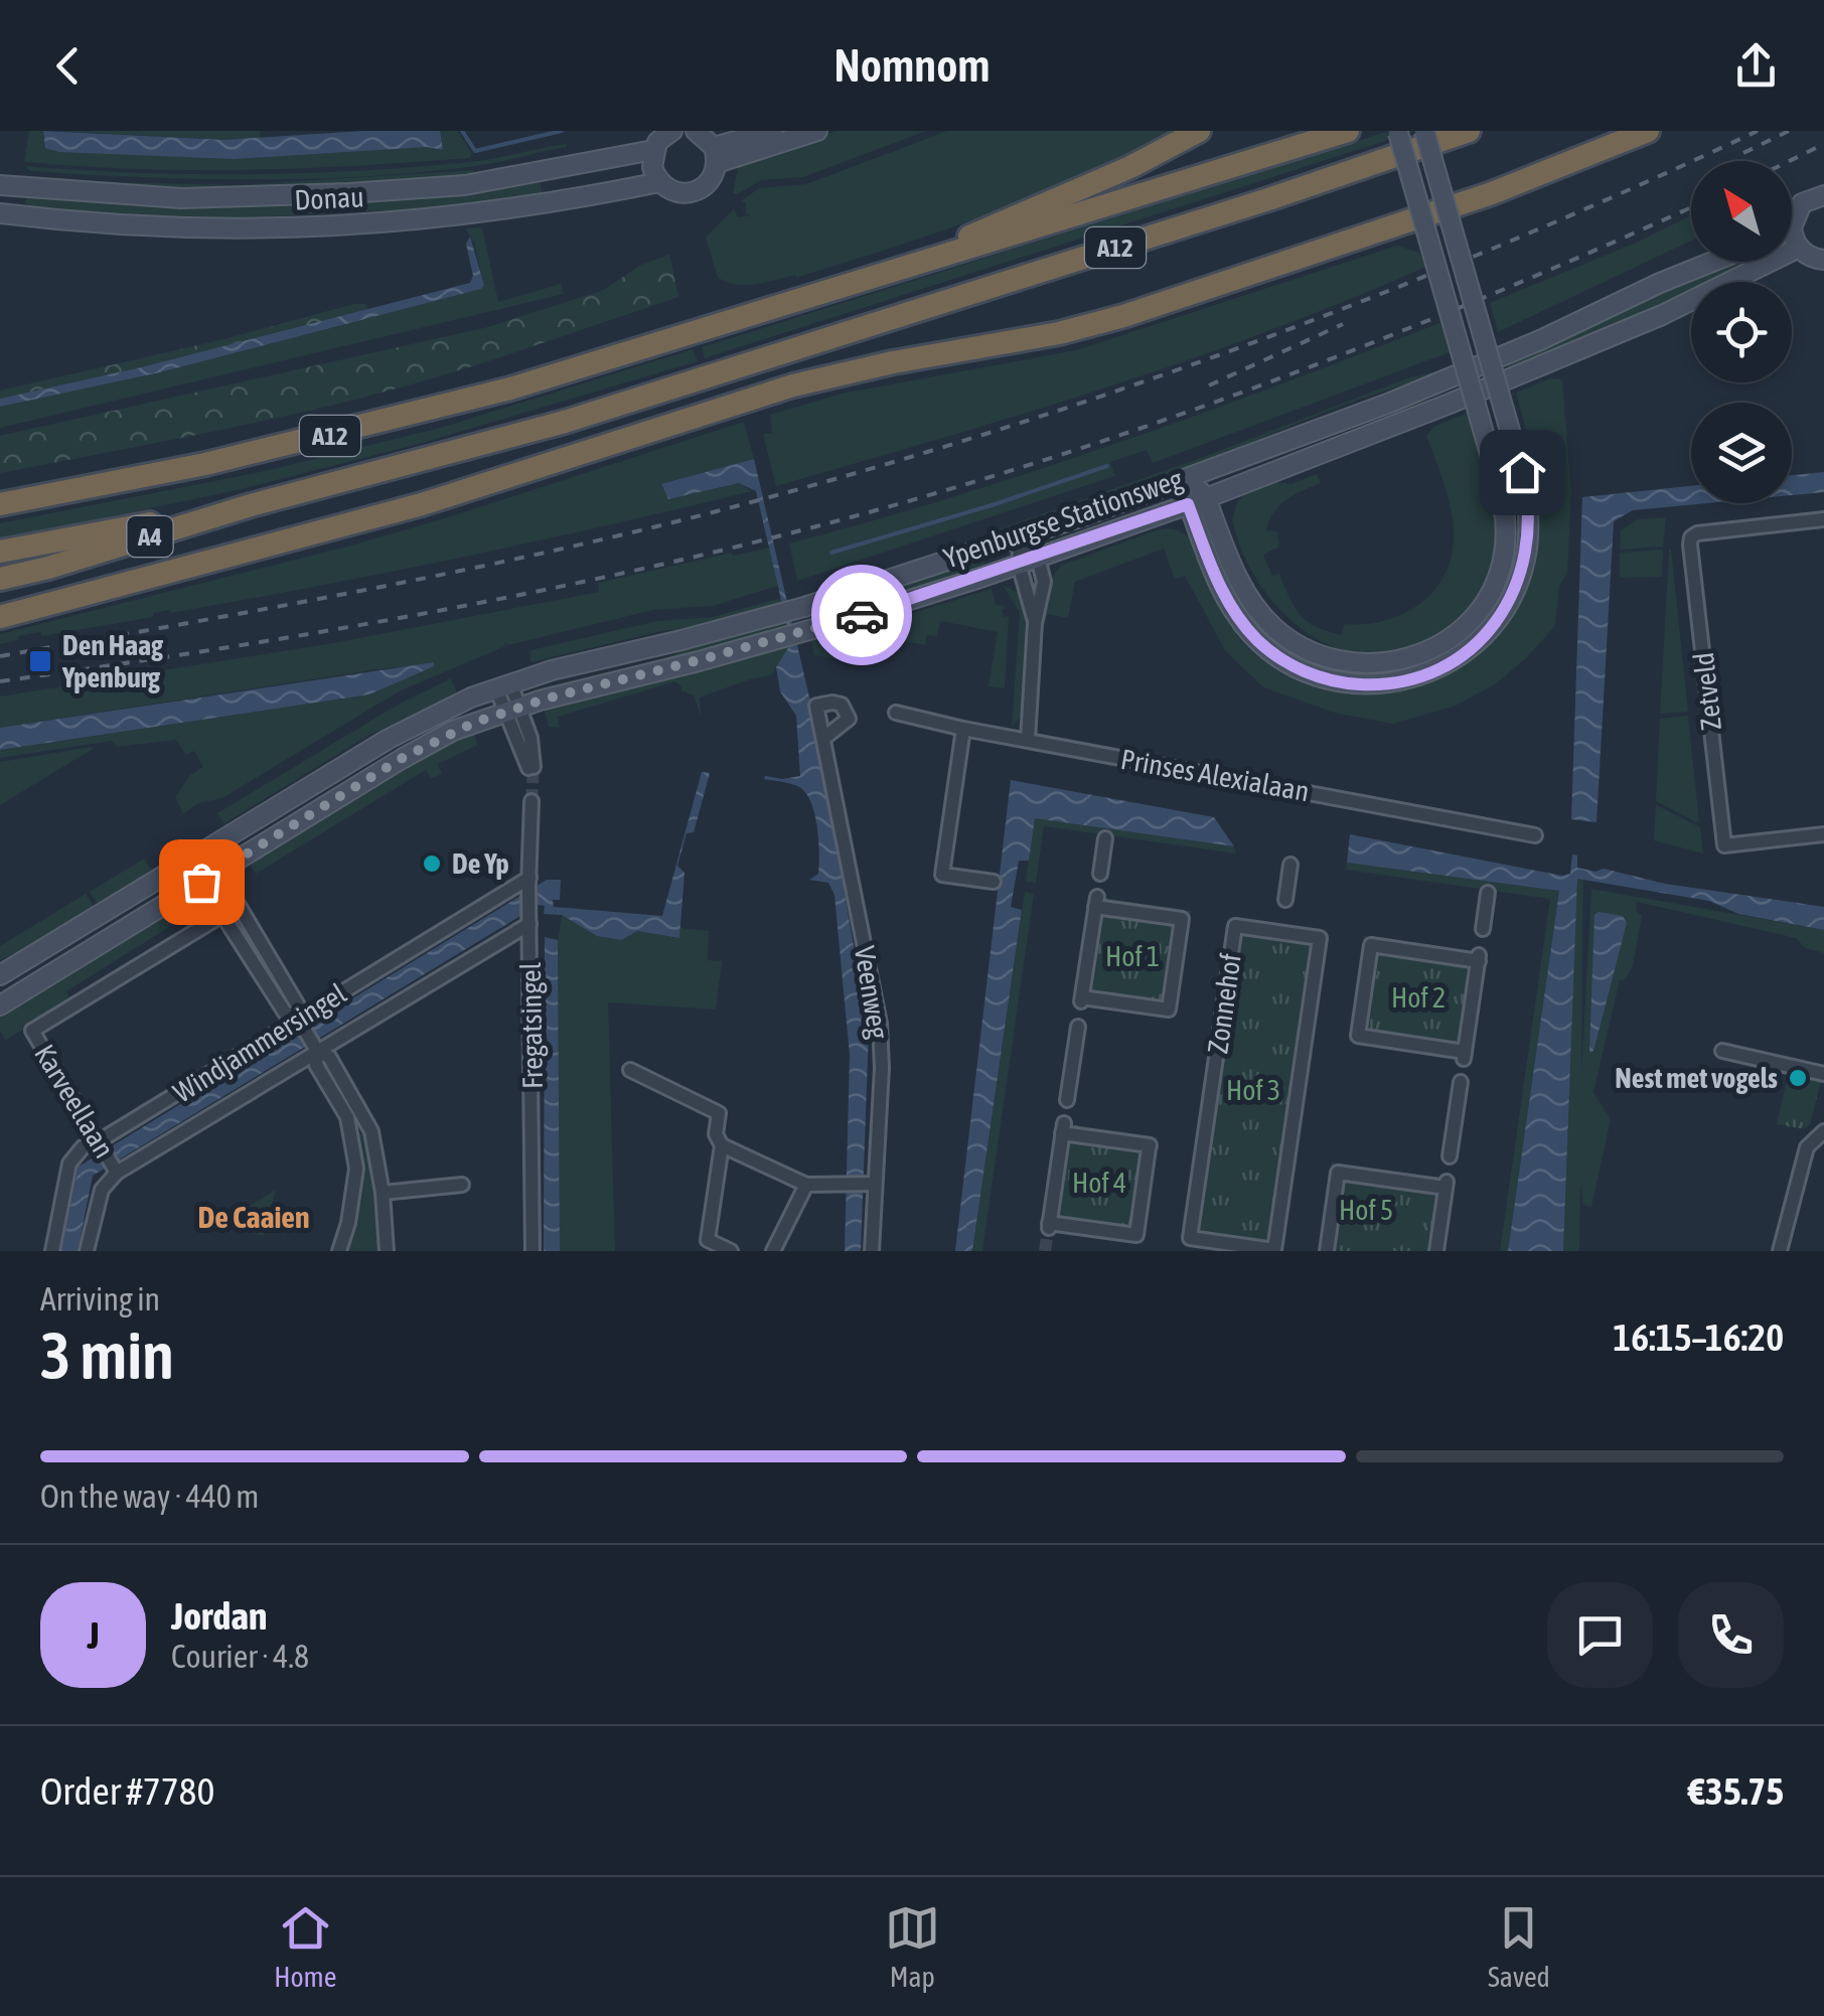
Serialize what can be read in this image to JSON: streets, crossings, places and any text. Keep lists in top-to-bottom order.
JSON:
{
  "streets": {
    "highway": ["A12", "A4"],
    "main road": ["Donau", "Ypenburgse Stationsweg"],
    "street": [
      "Zetveld",
      "Prinses Alexialaan",
      "Veenweg",
      "Zonnehof",
      "Fregatsingel",
      "Windjammersingel",
      "Karveellaan"
    ]
  },
  "crossings": [
    ["A12", "A4"],
    ["Fregatsingel", "Windjammersingel"],
    ["Windjammersingel", "Karveellaan"]
  ],
  "districts": ["De Caaien"],
  "parks": [
    "Hof 1",
    "Hof 2",
    "Hof 3",
    "Hof 4",
    "Hof 5"
  ],
  "places": {
    "transit": ["Den Haag Ypenburg"],
    "other": ["De Yp", "Nest met vogels"]
  },
  "north": "top left",
  "page": {
    "header": "Nomnom",
    "heading": ["3 min", "Arriving in", "16:15–16:20"],
    "panel": [
      "Jordan",
      "Courier · 4.8",
      "Order #7780",
      "€35.75"
    ],
    "bar": "On the way · 440 m",
    "round": "J",
    "tabs": ["Home", "Map", "Saved"]
  }
}
